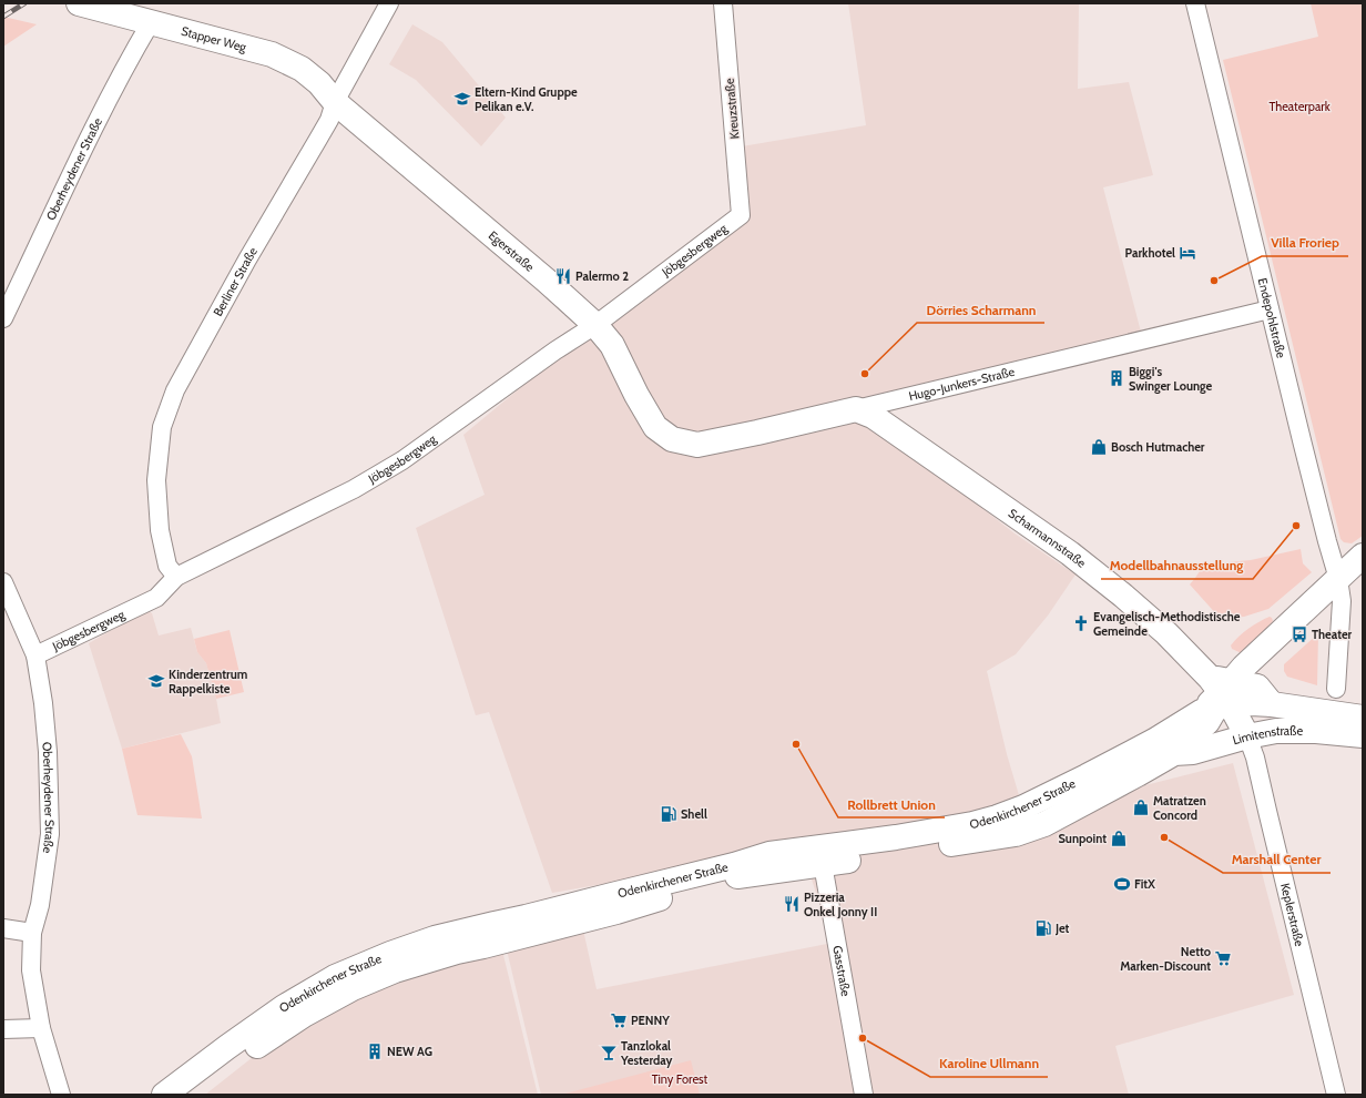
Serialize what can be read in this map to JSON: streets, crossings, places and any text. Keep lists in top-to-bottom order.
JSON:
{
  "streets": {
    "main road": [
      "Stapper Weg",
      "Egerstraße",
      "Hugo-Junkers-Straße",
      "Scharmannstraße",
      "Limitenstraße",
      "Odenkirchener Straße"
    ],
    "street": [
      "Kreuzstraße",
      "Oberheydener Straße",
      "Jöbgesbergweg",
      "Berliner Straße",
      "Endepohlstraße",
      "Keplerstraße",
      "Gasstraße"
    ]
  },
  "crossings": [
    ["Stapper Weg", "Oberheydener Straße"],
    ["Stapper Weg", "Egerstraße"],
    ["Stapper Weg", "Berliner Straße"],
    ["Kreuzstraße", "Jöbgesbergweg"],
    ["Oberheydener Straße", "Jöbgesbergweg"],
    ["Jöbgesbergweg", "Egerstraße"],
    ["Jöbgesbergweg", "Berliner Straße"],
    ["Egerstraße", "Berliner Straße"],
    ["Egerstraße", "Hugo-Junkers-Straße"],
    ["Endepohlstraße", "Hugo-Junkers-Straße"],
    ["Endepohlstraße", "Odenkirchener Straße"],
    ["Hugo-Junkers-Straße", "Scharmannstraße"],
    ["Scharmannstraße", "Limitenstraße"],
    ["Scharmannstraße", "Odenkirchener Straße"],
    ["Scharmannstraße", "Keplerstraße"],
    ["Limitenstraße", "Odenkirchener Straße"],
    ["Limitenstraße", "Keplerstraße"],
    ["Odenkirchener Straße", "Gasstraße"]
  ],
  "parks": ["Theaterpark", "Tiny Forest"],
  "places": {
    "school or university": ["Eltern-Kind Gruppe Pelikan e.V.", "Kinderzentrum Rappelkiste"],
    "hotel": ["Parkhotel"],
    "restaurant": ["Palermo 2", "Pizzeria Onkel Jonny II"],
    "other": [
      "Villa Froriep",
      "Dörries Scharmann",
      "Modellbahnausstellung",
      "Rollbrett Union",
      "Marshall Center",
      "Karoline Ullmann"
    ],
    "building": ["Biggi's Swinger Lounge", "NEW AG"],
    "shop": ["Bosch Hutmacher", "Matratzen Concord", "Sunpoint"],
    "church": ["Evangelisch-Methodistische Gemeinde"],
    "bus stop": ["Theater"],
    "fuel station": ["Shell", "Jet"],
    "sports": ["FitX"],
    "supermarket": ["Netto Marken-Discount", "PENNY"],
    "bar": ["Tanzlokal Yesterday"]
  }
}
